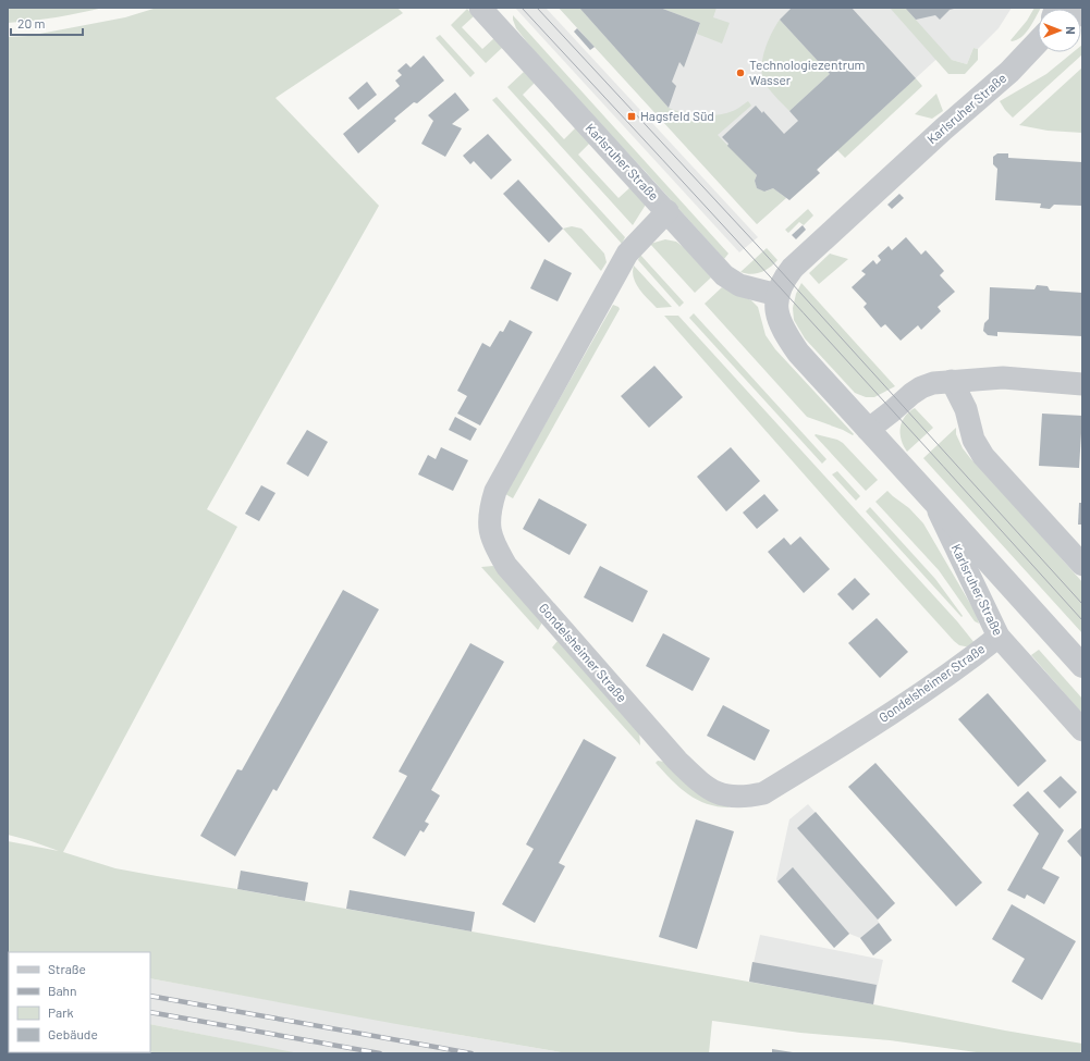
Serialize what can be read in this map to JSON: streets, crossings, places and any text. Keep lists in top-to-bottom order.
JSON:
{
  "streets": {
    "street": ["Karlsruher Straße", "Gondelsheimer Straße"]
  },
  "crossings": [
    ["Karlsruher Straße", "Gondelsheimer Straße"]
  ],
  "places": {
    "other": ["Technologiezentrum Wasser"],
    "transit": ["Hagsfeld Süd"]
  },
  "legend": [
    "Straße",
    "Bahn",
    "Park",
    "Gebäude"
  ],
  "scale_bar": "20 m",
  "north": "right"
}
